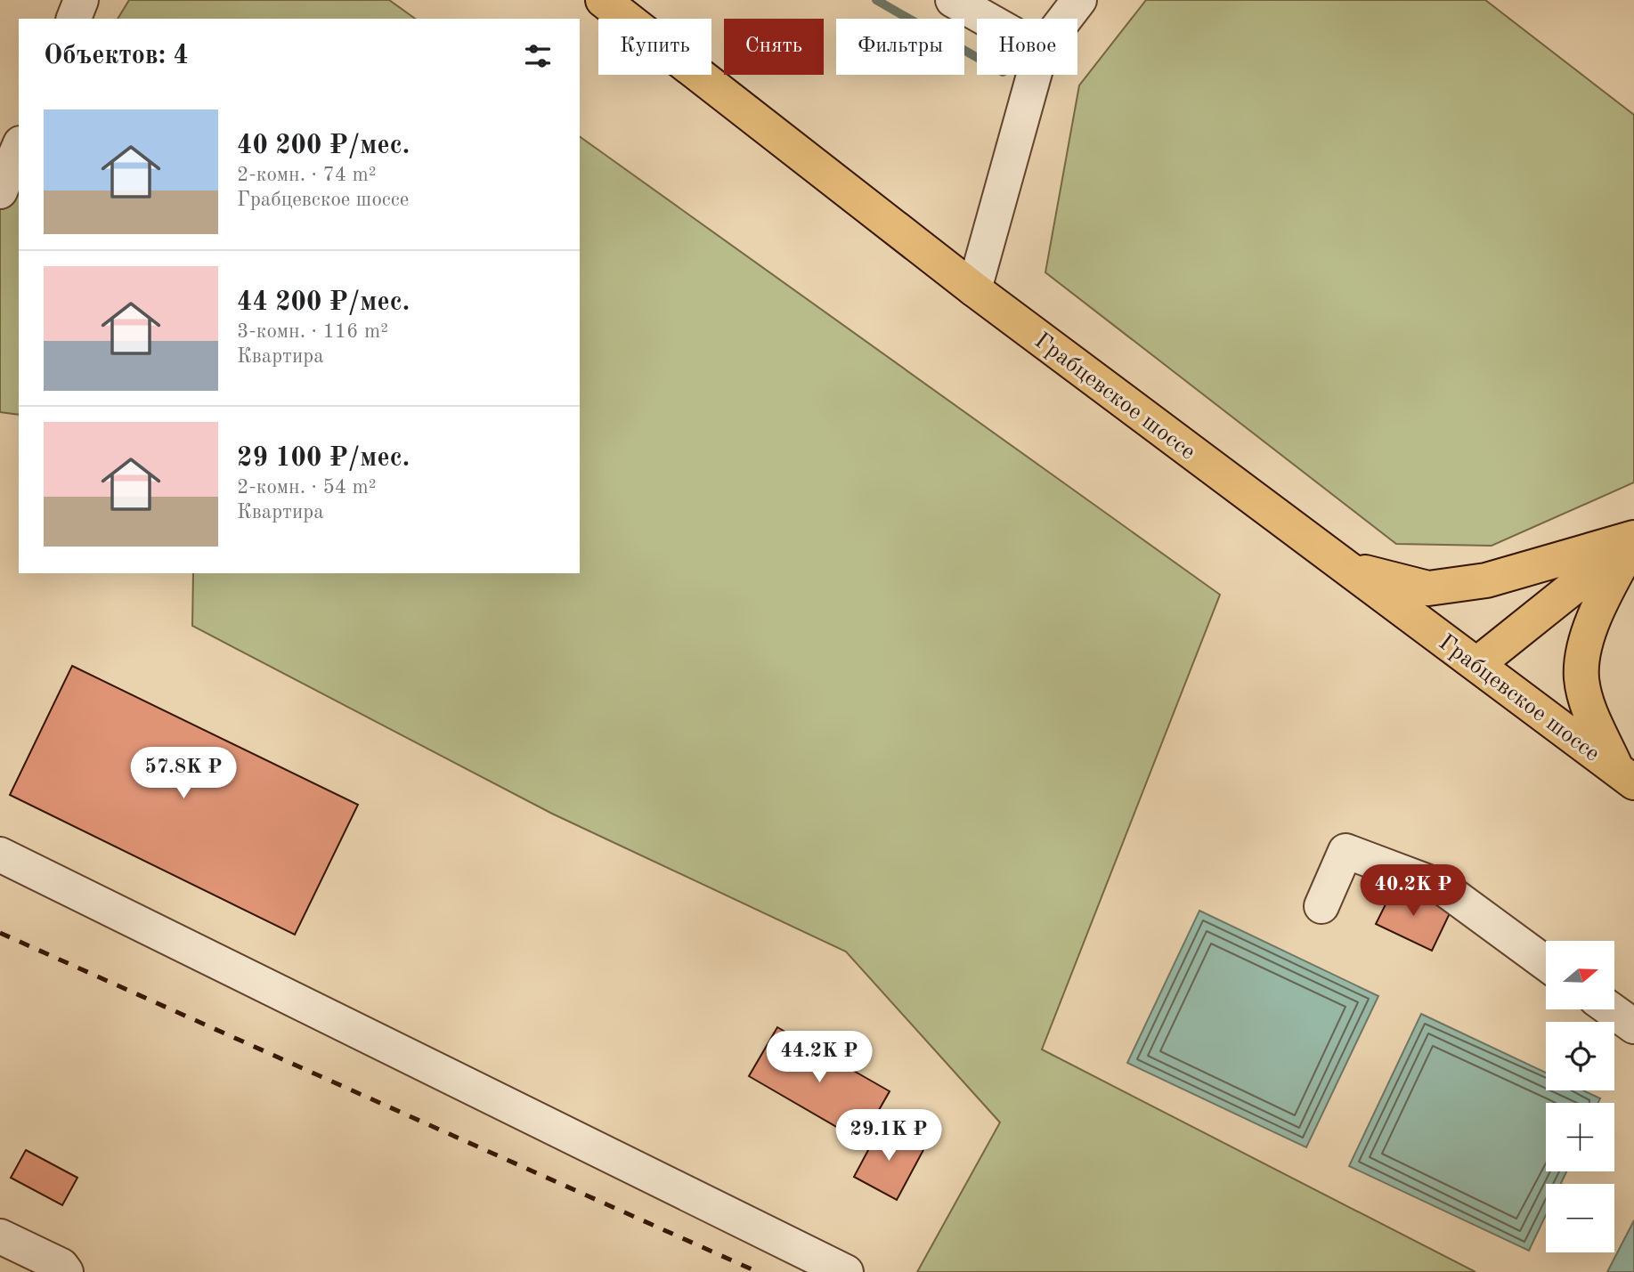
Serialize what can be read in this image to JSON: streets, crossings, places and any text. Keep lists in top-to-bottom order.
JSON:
{
  "streets": {
    "main road": ["Грабцевское шоссе"]
  },
  "north": "right",
  "page": {
    "chip": [
      "Купить",
      "Снять",
      "Фильтры",
      "Новое"
    ],
    "heading": "Объектов: 4",
    "list": [
      {
        "name": "40 200 ₽/мес.",
        "note": "2-комн. · 74 m² · Грабцевское шоссе"
      },
      {
        "name": "44 200 ₽/мес.",
        "note": "3-комн. · 116 m² · Квартира"
      },
      {
        "name": "29 100 ₽/мес.",
        "note": "2-комн. · 54 m² · Квартира"
      }
    ],
    "price": [
      "57.8K ₽",
      "40.2K ₽",
      "44.2K ₽",
      "29.1K ₽"
    ],
    "map_buttons": ["+", "−"]
  }
}
